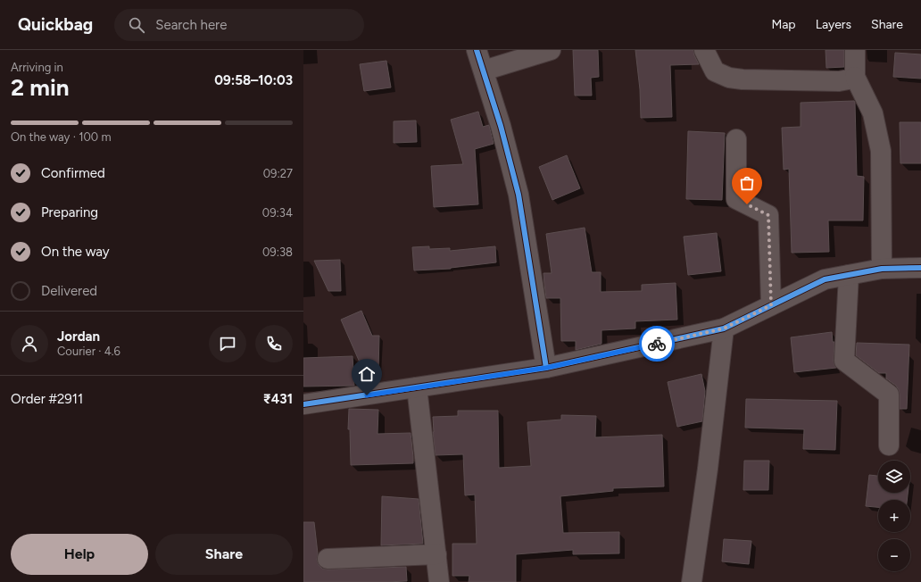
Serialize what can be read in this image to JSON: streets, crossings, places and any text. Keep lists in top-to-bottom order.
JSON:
{
  "page": {
    "header": "Quickbag",
    "search": "Search here",
    "nav": ["Map", "Layers", "Share"],
    "heading": ["2 min", "Arriving in", "09:58–10:03"],
    "panel": [
      "Jordan",
      "Courier · 4.6",
      "Order #2911",
      "₹431"
    ],
    "bar": "On the way · 100 m",
    "list": [
      ["Confirmed", "09:27"],
      ["Preparing", "09:34"],
      ["On the way", "09:38"],
      "Delivered"
    ],
    "map_buttons": ["+", "−"],
    "buttons": ["Help", "Share"]
  }
}
